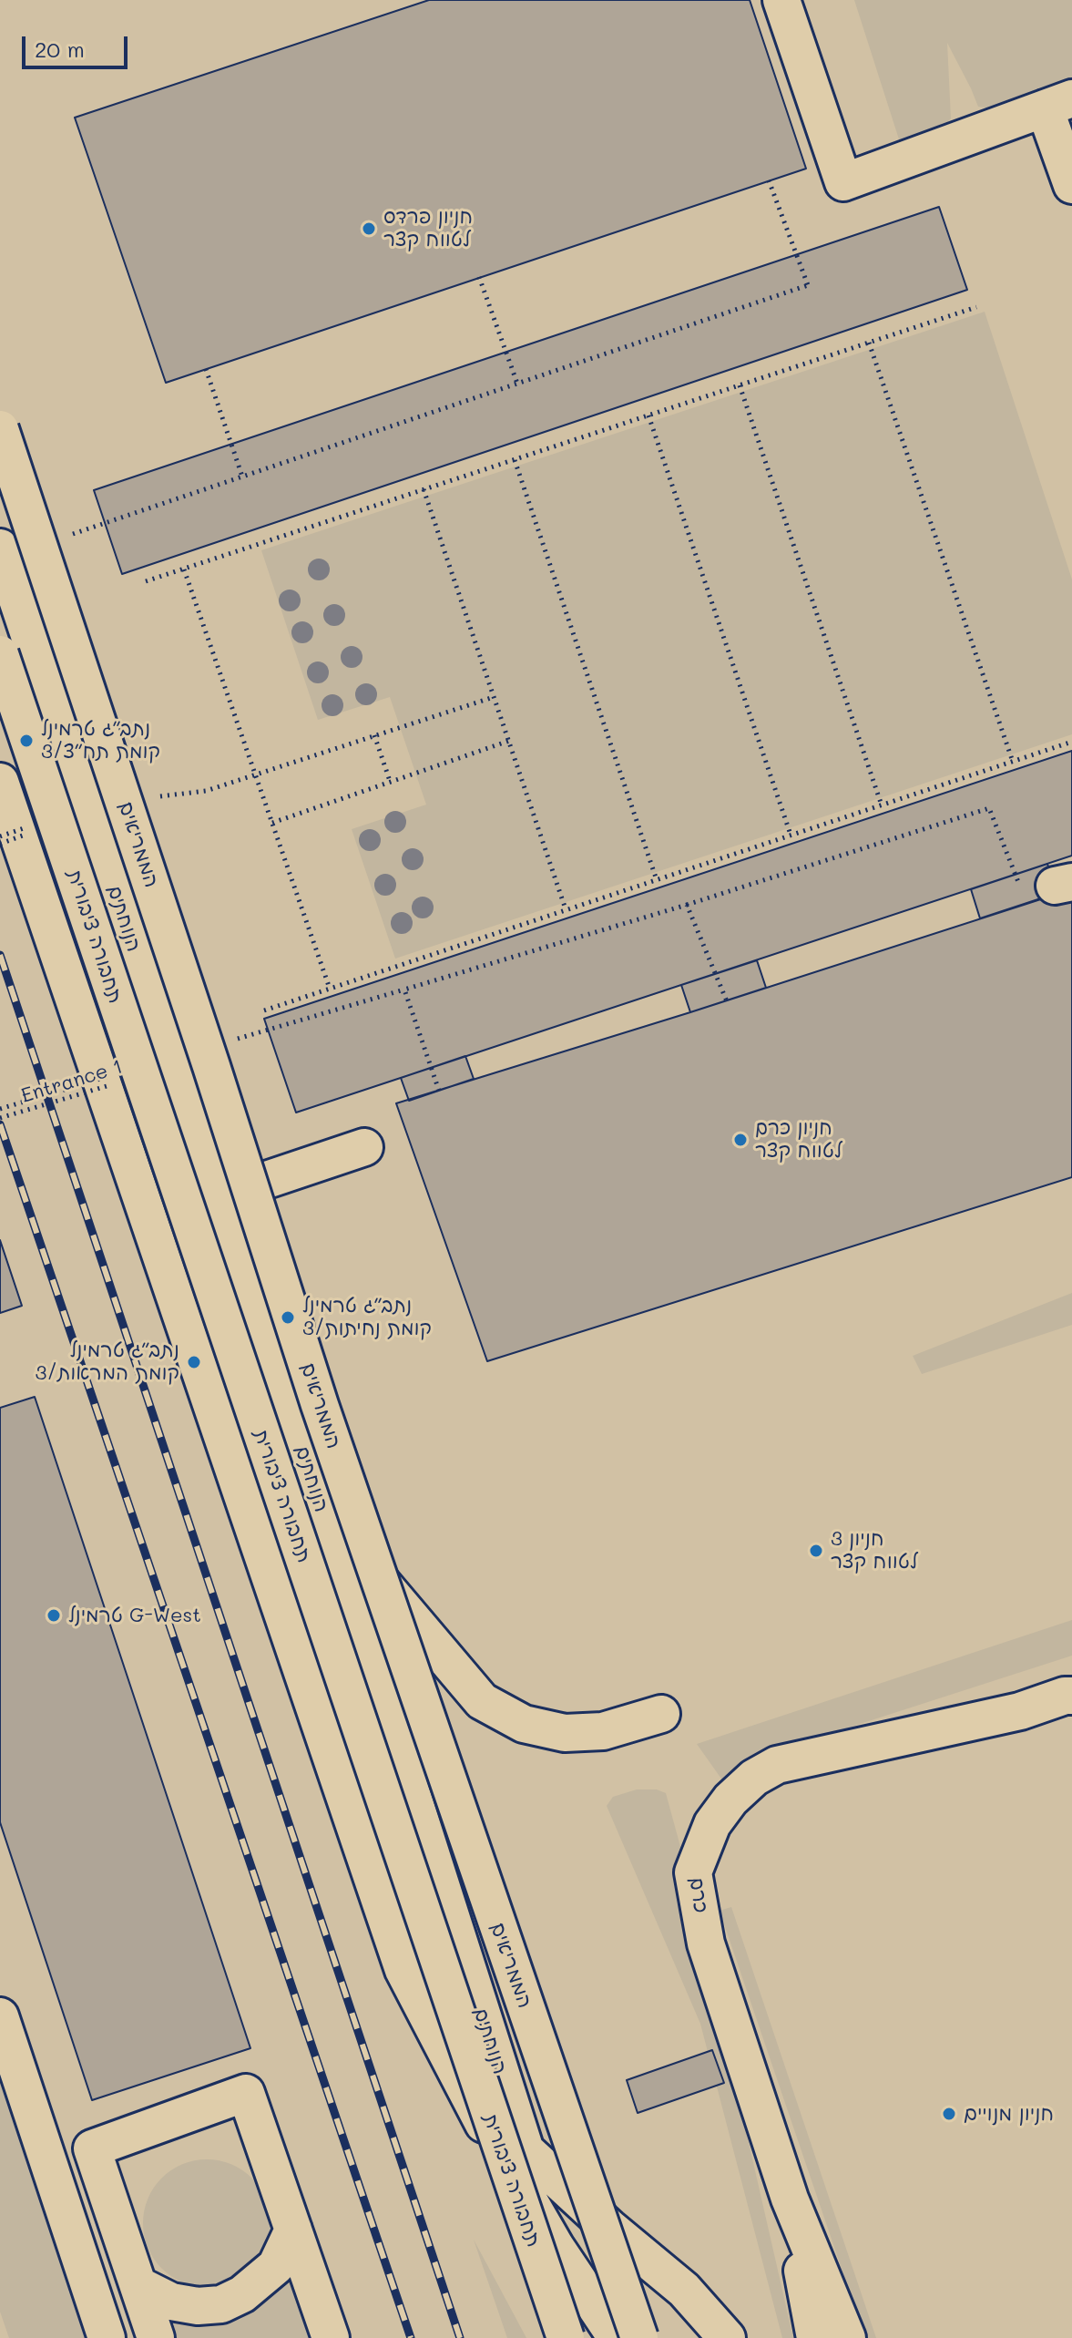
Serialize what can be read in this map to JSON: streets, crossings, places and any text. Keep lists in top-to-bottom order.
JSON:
{
  "streets": {
    "street": [
      "הממריאים",
      "הנוחתים",
      "תחבורה ציבורית",
      "כרם"
    ],
    "path": ["Entrance 1"]
  },
  "places": [
    "חניון פרדס לטווח קצר",
    "נתב״ג טרמינל 3/קומת תח״צ",
    "חניון כרם לטווח קצר",
    "נתב״ג טרמינל 3/קומת נחיתות",
    "נתב״ג טרמינל 3/קומת המראות",
    "חניון 3 לטווח קצר",
    "טרמינל G-West",
    "חניון מנויים"
  ],
  "scale_bar": "20 m"
}
